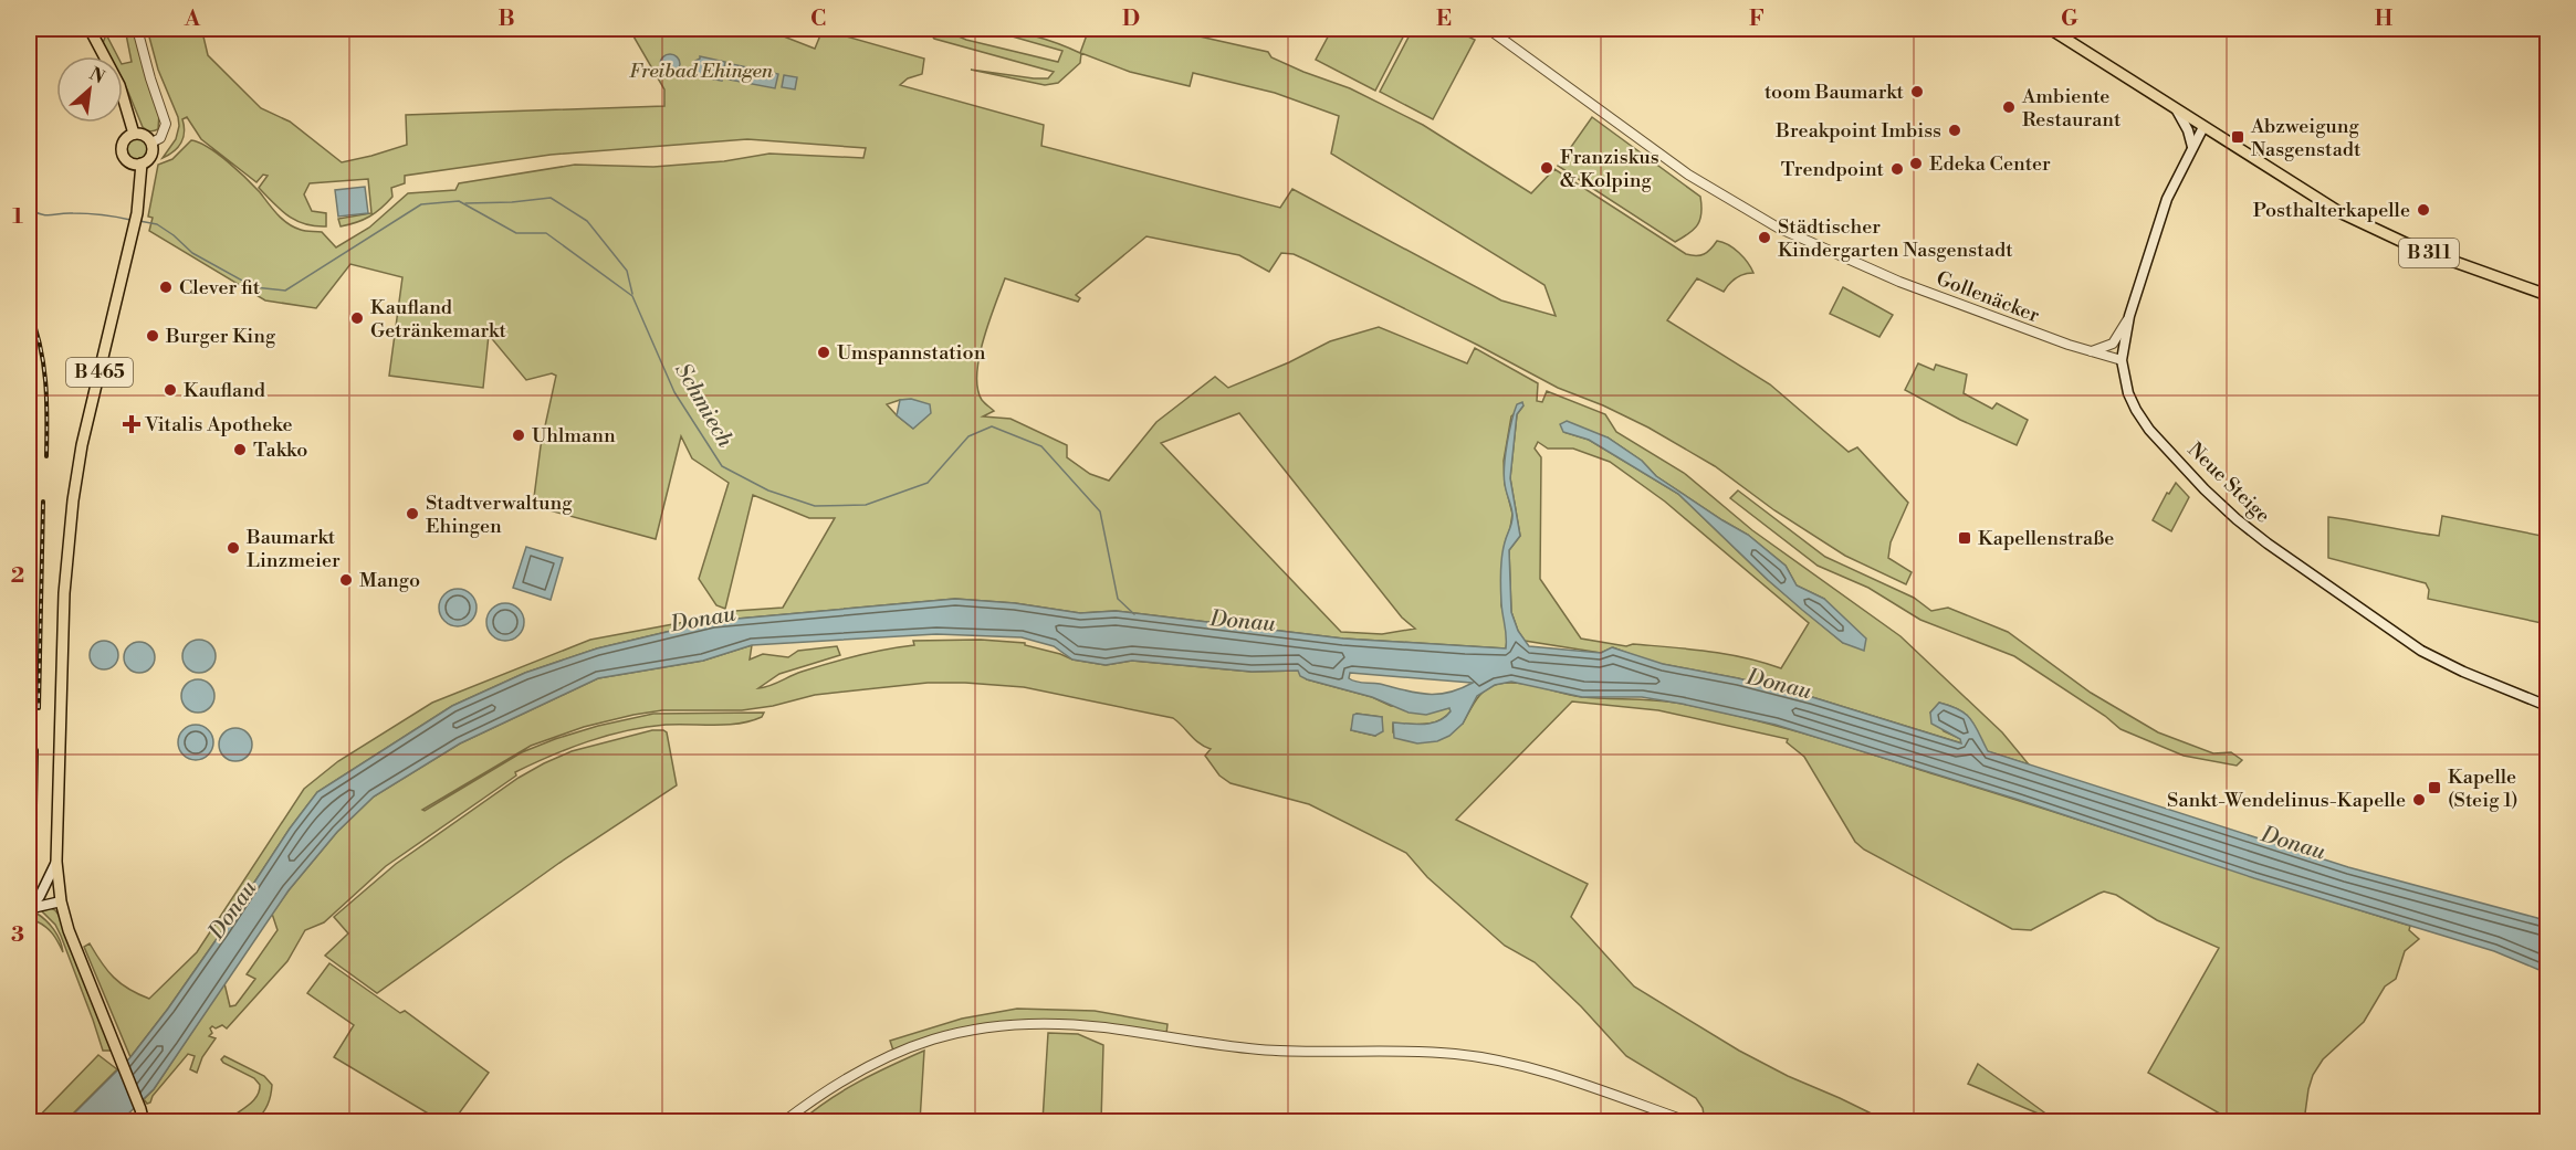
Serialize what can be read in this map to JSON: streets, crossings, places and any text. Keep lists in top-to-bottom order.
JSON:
{
  "streets": {
    "main road": ["B 311", "B 465", "Neue Steige"],
    "street": ["Gollenäcker"]
  },
  "crossings": [
    ["B 311", "Neue Steige"],
    ["Gollenäcker", "Neue Steige"]
  ],
  "water": ["Schmiech", "Donau"],
  "parks": ["Freibad Ehingen"],
  "places": {
    "other": [
      "toom Baumarkt",
      "Ambiente Restaurant",
      "Breakpoint Imbiss",
      "Edeka Center",
      "Franziskus & Kolping",
      "Trendpoint",
      "Posthalterkapelle",
      "Städtischer Kindergarten Nasgenstadt",
      "Clever fit",
      "Kaufland Getränkemarkt",
      "Burger King",
      "Umspannstation",
      "Kaufland",
      "Uhlmann",
      "Takko",
      "Stadtverwaltung Ehingen",
      "Baumarkt Linzmeier",
      "Mango",
      "Sankt-Wendelinus-Kapelle"
    ],
    "transit": ["Abzweigung Nasgenstadt", "Kapellenstraße", "Kapelle (Steig 1)"],
    "health": ["Vitalis Apotheke"]
  },
  "north": "top right",
  "grid": {
    "columns": [
      "A",
      "B",
      "C",
      "D",
      "E",
      "F",
      "G",
      "H"
    ],
    "rows": ["1", "2", "3"]
  }
}
